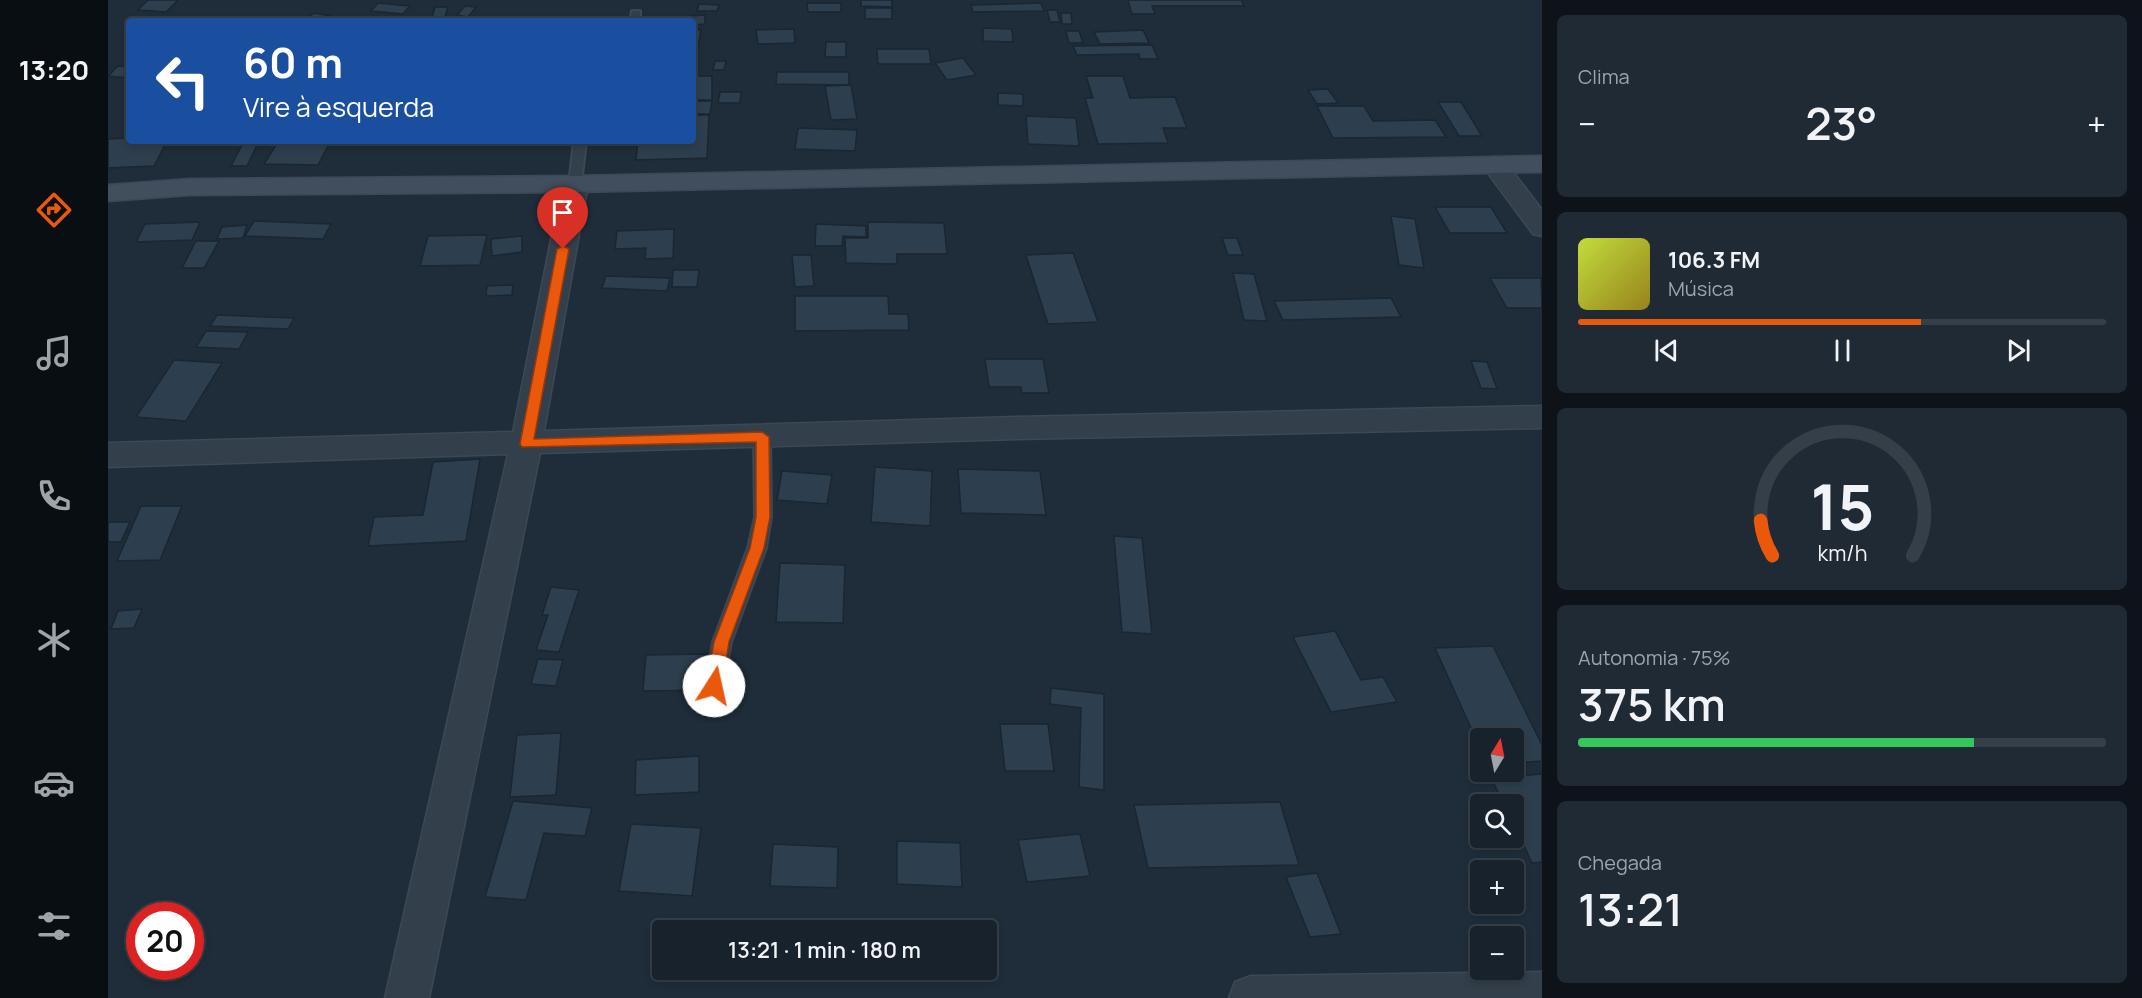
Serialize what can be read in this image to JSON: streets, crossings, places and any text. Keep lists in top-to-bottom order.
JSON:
{
  "north": "top",
  "page": {
    "tabs": "13:20",
    "tile": [
      "Clima",
      ["Autonomia · 75%", "375 km"],
      ["Chegada", "13:21"]
    ],
    "turn": ["60 m", "Vire à esquerda"],
    "heat": ["−", "23°", "+"],
    "song": ["106.3 FM", "Música"],
    "map_buttons": ["+", "−"],
    "limit": "20",
    "trip": "13:21 · 1 min · 180 m",
    "gauge": ["15", "km/h"]
  }
}
